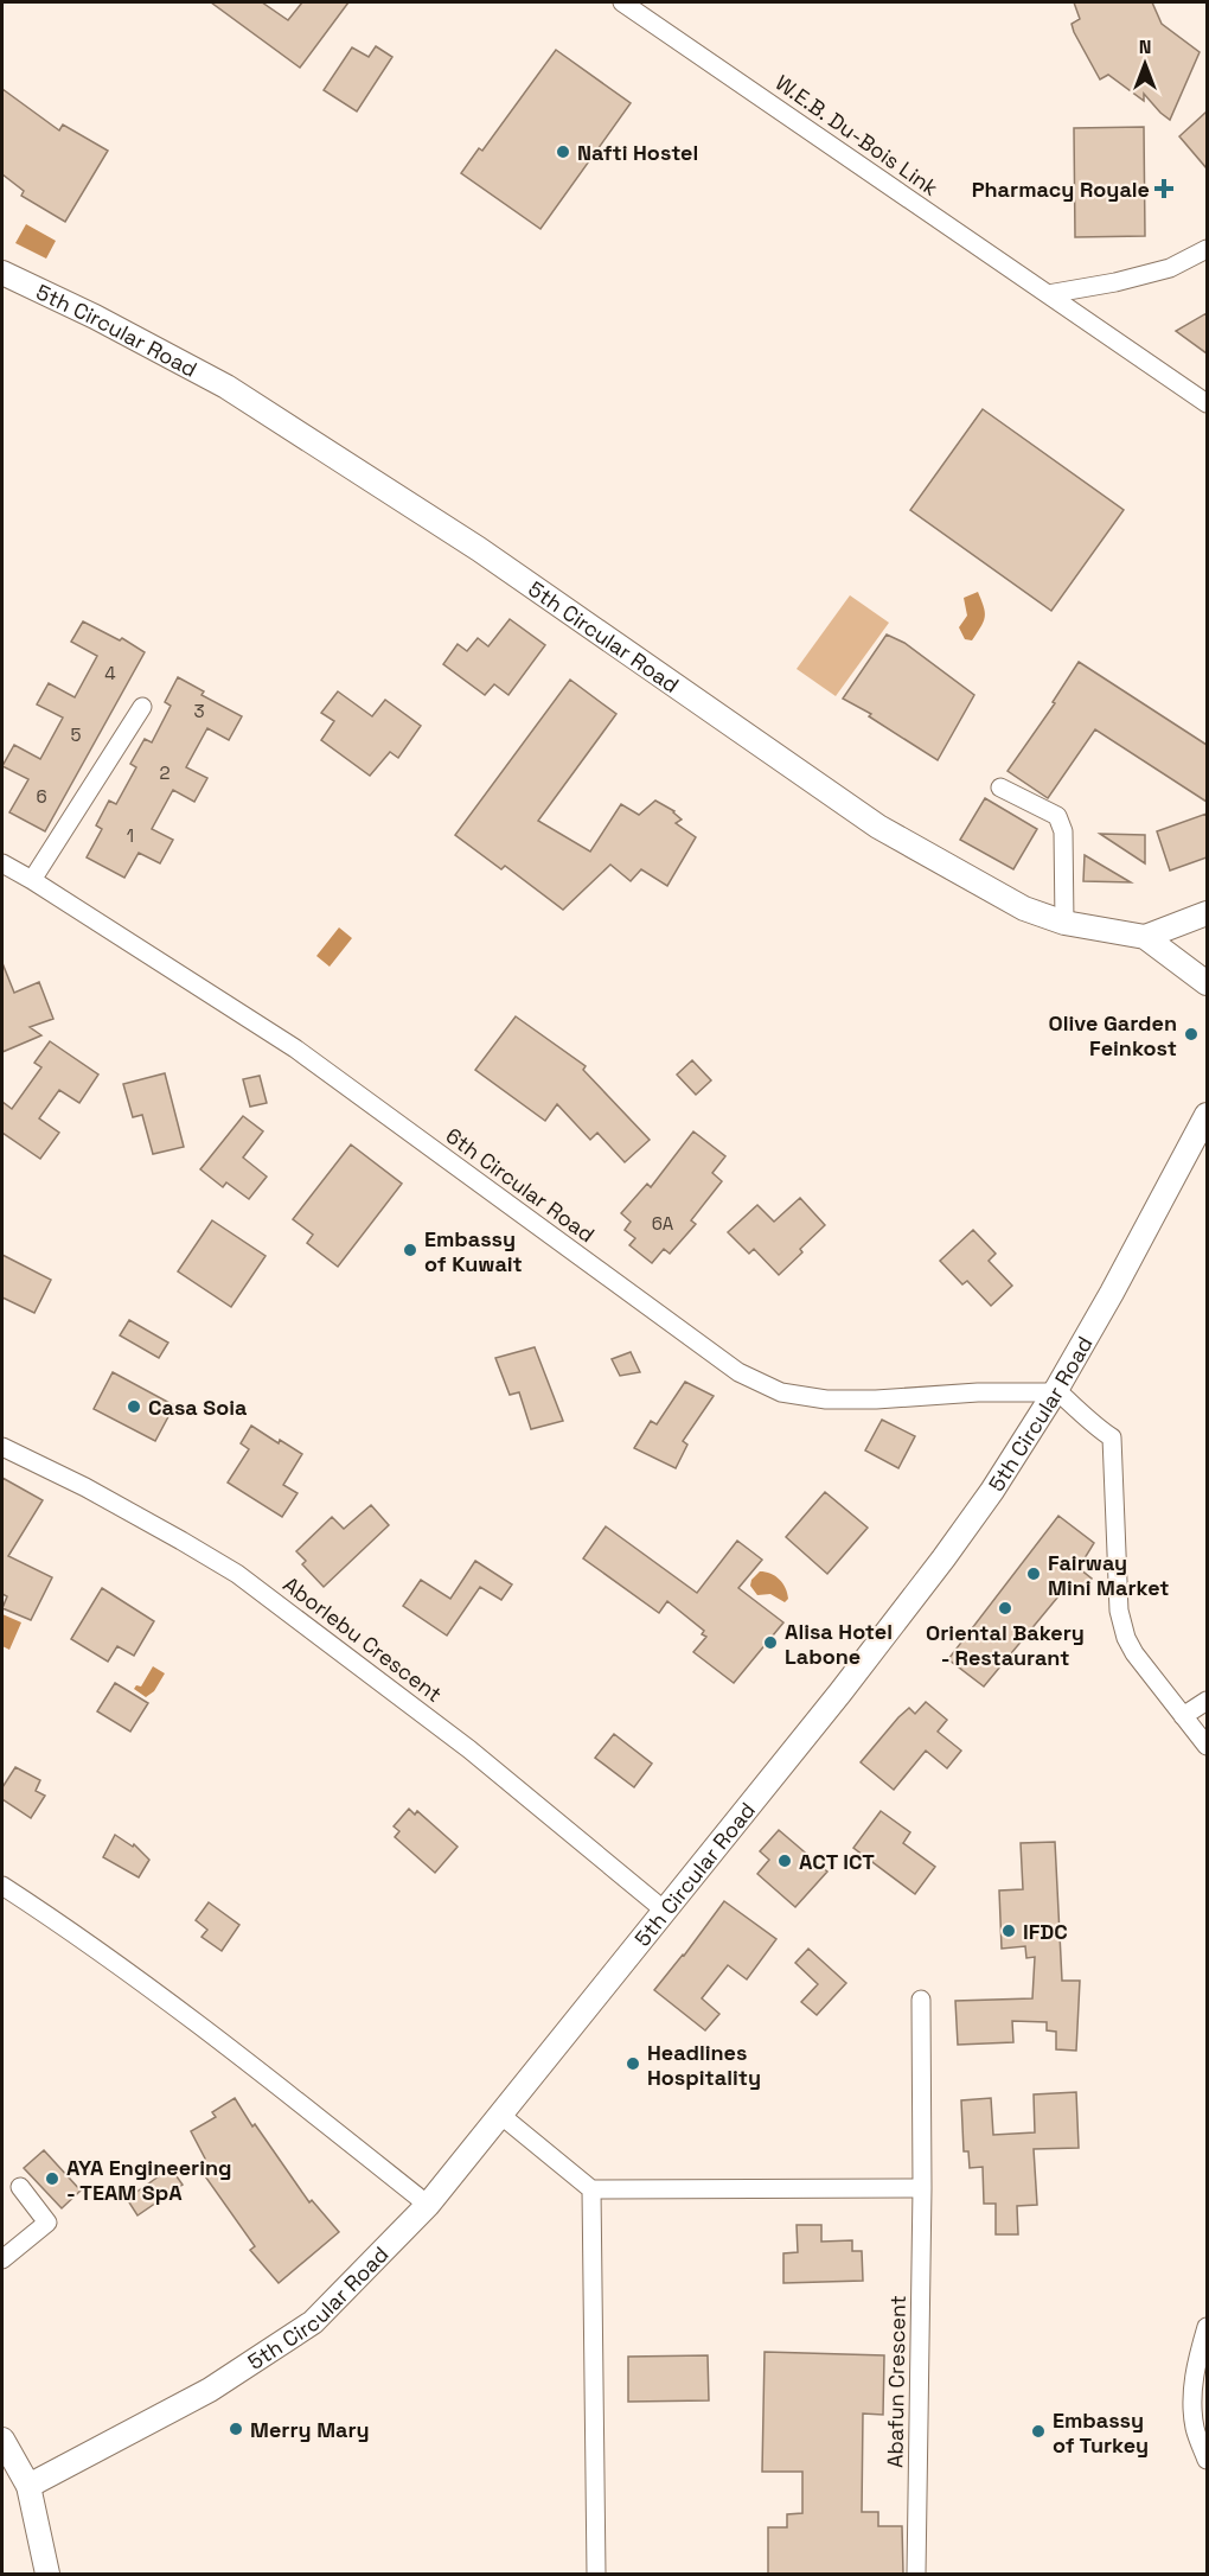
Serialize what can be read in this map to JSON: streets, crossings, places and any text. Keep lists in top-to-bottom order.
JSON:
{
  "streets": {
    "street": [
      "W.E.B. Du-Bois Link",
      "5th Circular Road",
      "6th Circular Road",
      "Aborlebu Crescent",
      "Abafun Crescent"
    ]
  },
  "crossings": [
    ["5th Circular Road", "6th Circular Road"],
    ["5th Circular Road", "Aborlebu Crescent"]
  ],
  "places": {
    "other": [
      "Nafti Hostel",
      "Olive Garden Feinkost",
      "Embassy of Kuwait",
      "Casa Soia",
      "Fairway Mini Market",
      "Oriental Bakery - Restaurant",
      "Alisa Hotel Labone",
      "ACT ICT",
      "IFDC",
      "Headlines Hospitality",
      "AYA Engineering - TEAM SpA",
      "Merry Mary",
      "Embassy of Turkey"
    ],
    "health": ["Pharmacy Royale"]
  },
  "house_numbers": [
    "4",
    "3",
    "5",
    "2",
    "6",
    "1",
    "6A"
  ],
  "north": "top"
}
